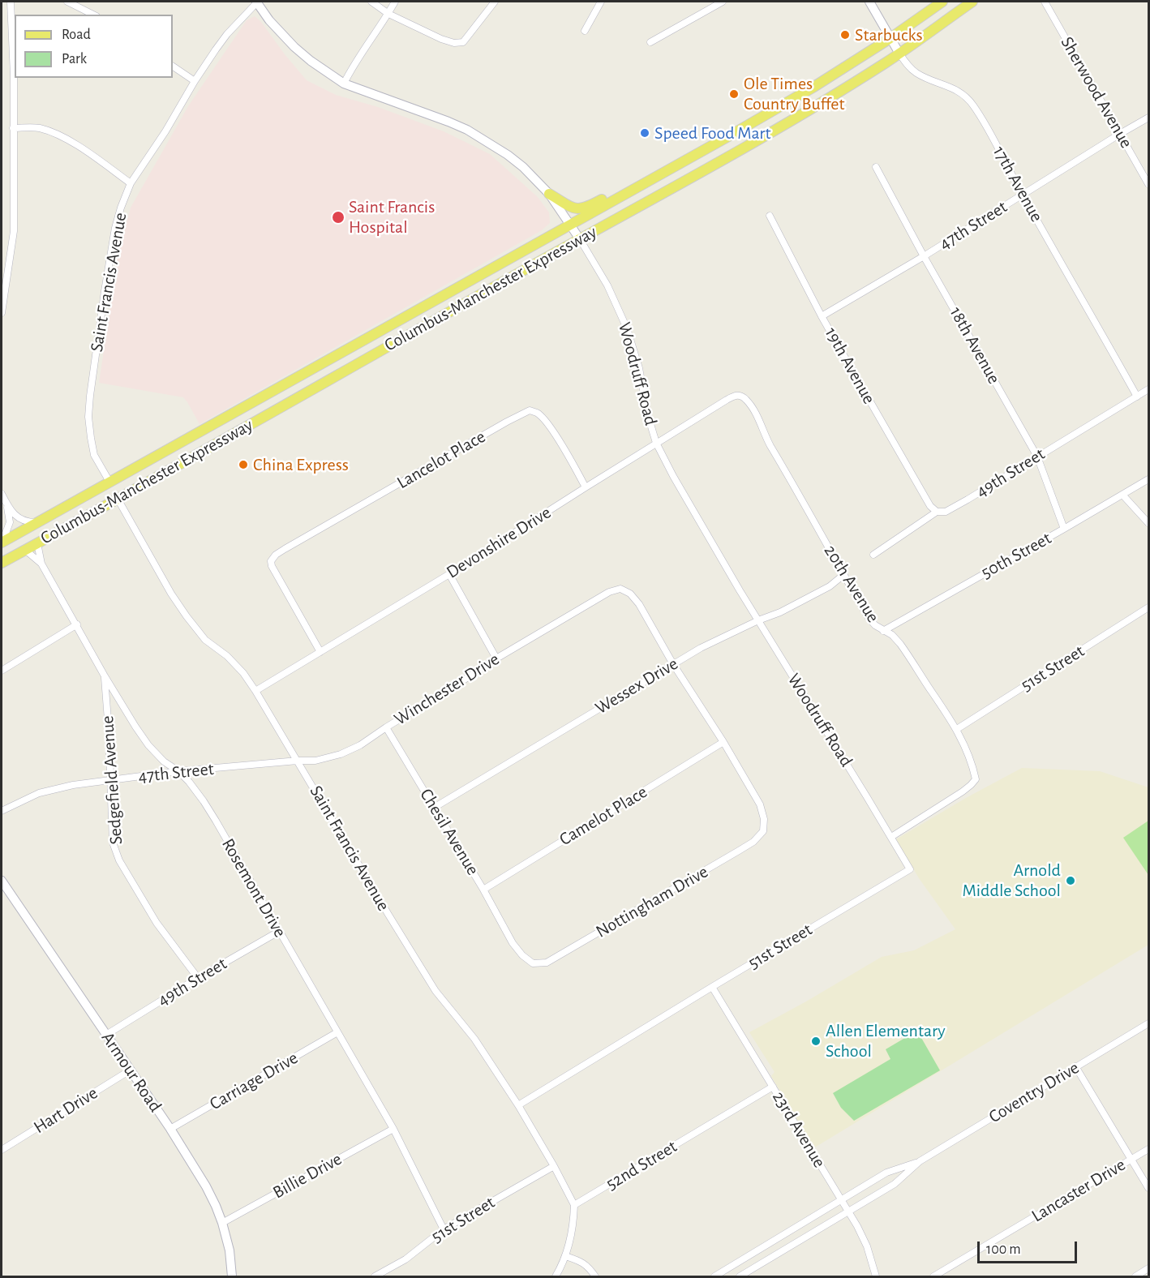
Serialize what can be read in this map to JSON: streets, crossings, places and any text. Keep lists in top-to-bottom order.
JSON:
{
  "streets": {
    "main road": ["Columbus-Manchester Expressway"],
    "street": [
      "Sherwood Avenue",
      "17th Avenue",
      "47th Street",
      "Saint Francis Avenue",
      "18th Avenue",
      "19th Avenue",
      "Woodruff Road",
      "Lancelot Place",
      "49th Street",
      "Devonshire Drive",
      "50th Street",
      "20th Avenue",
      "51st Street",
      "Wessex Drive",
      "Winchester Drive",
      "Sedgefield Avenue",
      "Camelot Place",
      "Chesil Avenue",
      "Rosemont Drive",
      "Nottingham Drive",
      "Armour Road",
      "Carriage Drive",
      "Coventry Drive",
      "Hart Drive",
      "23rd Avenue",
      "52nd Street",
      "Billie Drive",
      "Lancaster Drive"
    ]
  },
  "crossings": [
    ["Sherwood Avenue", "47th Street"],
    ["17th Avenue", "47th Street"],
    ["17th Avenue", "Columbus-Manchester Expressway"],
    ["17th Avenue", "49th Street"],
    ["47th Street", "Saint Francis Avenue"],
    ["47th Street", "18th Avenue"],
    ["47th Street", "19th Avenue"],
    ["47th Street", "Winchester Drive"],
    ["47th Street", "Sedgefield Avenue"],
    ["47th Street", "Rosemont Drive"],
    ["Saint Francis Avenue", "Columbus-Manchester Expressway"],
    ["Saint Francis Avenue", "Woodruff Road"],
    ["Saint Francis Avenue", "Devonshire Drive"],
    ["Saint Francis Avenue", "51st Street"],
    ["Saint Francis Avenue", "Winchester Drive"],
    ["Saint Francis Avenue", "52nd Street"],
    ["Columbus-Manchester Expressway", "Woodruff Road"],
    ["Columbus-Manchester Expressway", "Rosemont Drive"],
    ["18th Avenue", "49th Street"],
    ["18th Avenue", "50th Street"],
    ["19th Avenue", "49th Street"],
    ["Woodruff Road", "Devonshire Drive"],
    ["Woodruff Road", "20th Avenue"],
    ["Woodruff Road", "51st Street"],
    ["Woodruff Road", "Wessex Drive"],
    ["Lancelot Place", "Devonshire Drive"],
    ["49th Street", "Sedgefield Avenue"],
    ["49th Street", "Rosemont Drive"],
    ["49th Street", "Armour Road"],
    ["Devonshire Drive", "20th Avenue"],
    ["50th Street", "20th Avenue"],
    ["20th Avenue", "51st Street"],
    ["20th Avenue", "Wessex Drive"],
    ["51st Street", "Rosemont Drive"],
    ["51st Street", "23rd Avenue"],
    ["Wessex Drive", "Winchester Drive"],
    ["Wessex Drive", "Chesil Avenue"],
    ["Winchester Drive", "Chesil Avenue"],
    ["Sedgefield Avenue", "Rosemont Drive"],
    ["Camelot Place", "Chesil Avenue"],
    ["Camelot Place", "Nottingham Drive"],
    ["Chesil Avenue", "Nottingham Drive"],
    ["Rosemont Drive", "Carriage Drive"],
    ["Rosemont Drive", "Billie Drive"],
    ["Armour Road", "Carriage Drive"],
    ["Armour Road", "Hart Drive"],
    ["Armour Road", "Billie Drive"],
    ["Coventry Drive", "23rd Avenue"],
    ["23rd Avenue", "52nd Street"]
  ],
  "places": [
    "Starbucks",
    "Ole Times Country Buffet",
    "Speed Food Mart",
    "Saint Francis Hospital",
    "China Express",
    "Arnold Middle School",
    "Allen Elementary School"
  ],
  "legend": ["Road", "Park"],
  "scale_bar": "100 m"
}
